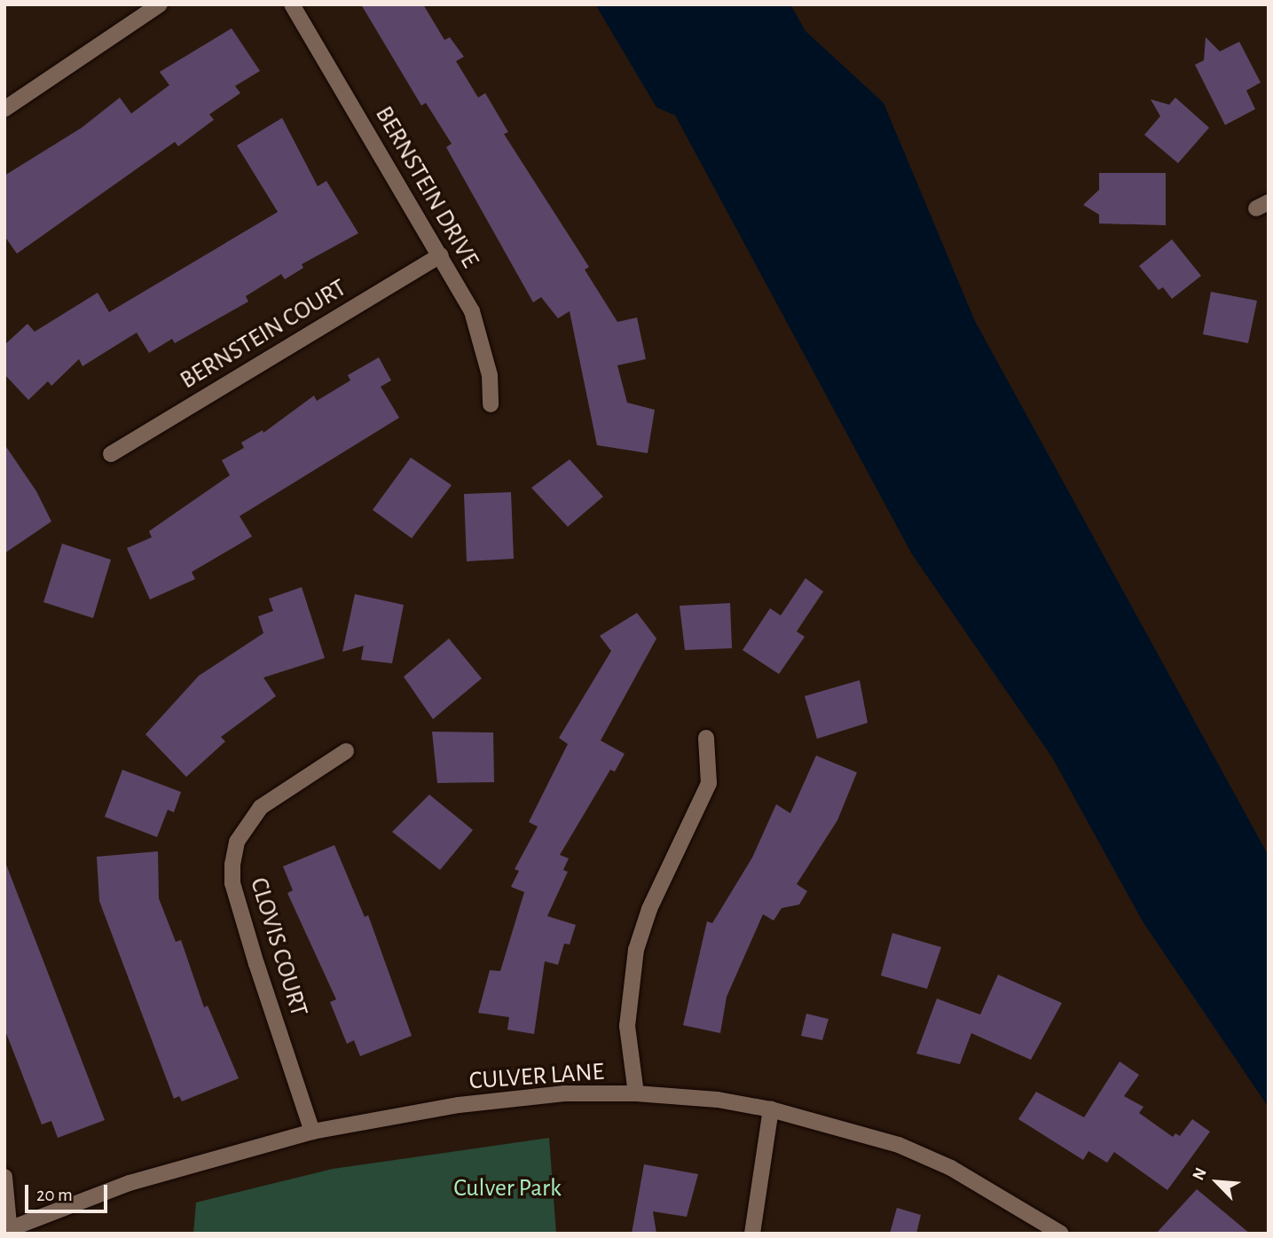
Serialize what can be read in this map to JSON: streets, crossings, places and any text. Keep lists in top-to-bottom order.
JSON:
{
  "streets": {
    "street": [
      "BERNSTEIN DRIVE",
      "BERNSTEIN COURT",
      "CLOVIS COURT",
      "CULVER LANE"
    ]
  },
  "crossings": [
    ["BERNSTEIN DRIVE", "BERNSTEIN COURT"],
    ["CLOVIS COURT", "CULVER LANE"]
  ],
  "parks": ["Culver Park"],
  "scale_bar": "20 m",
  "north": "top left"
}
